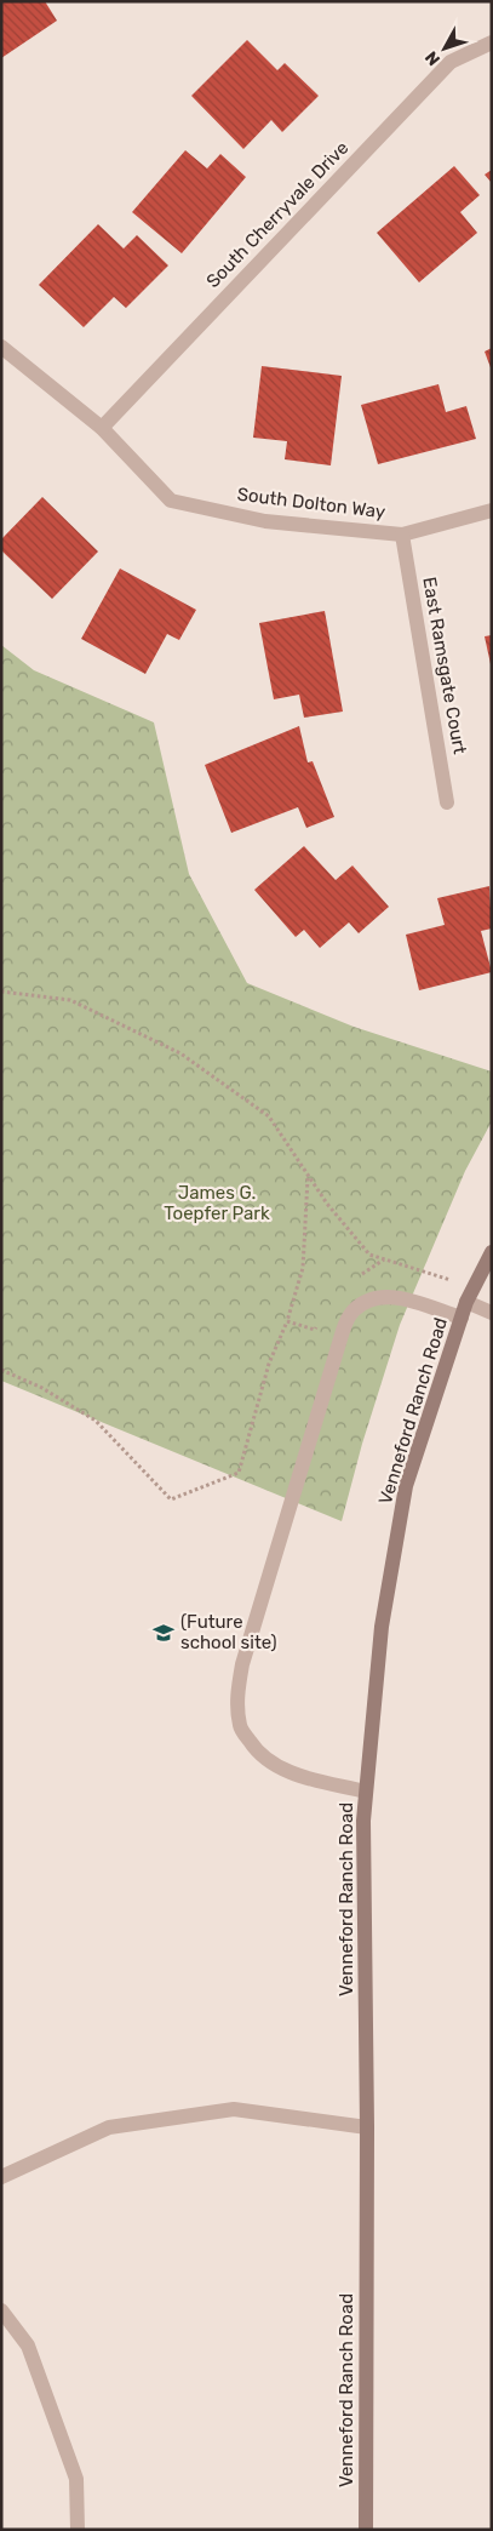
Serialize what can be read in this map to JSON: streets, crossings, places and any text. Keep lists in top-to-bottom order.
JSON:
{
  "streets": {
    "street": [
      "South Cherryvale Drive",
      "South Dolton Way",
      "East Ramsgate Court",
      "Venneford Ranch Road"
    ]
  },
  "crossings": [
    ["South Cherryvale Drive", "South Dolton Way"],
    ["South Dolton Way", "East Ramsgate Court"]
  ],
  "parks": ["James G. Toepfer Park"],
  "places": {
    "school or university": ["(Future school site)"]
  },
  "north": "bottom left"
}
